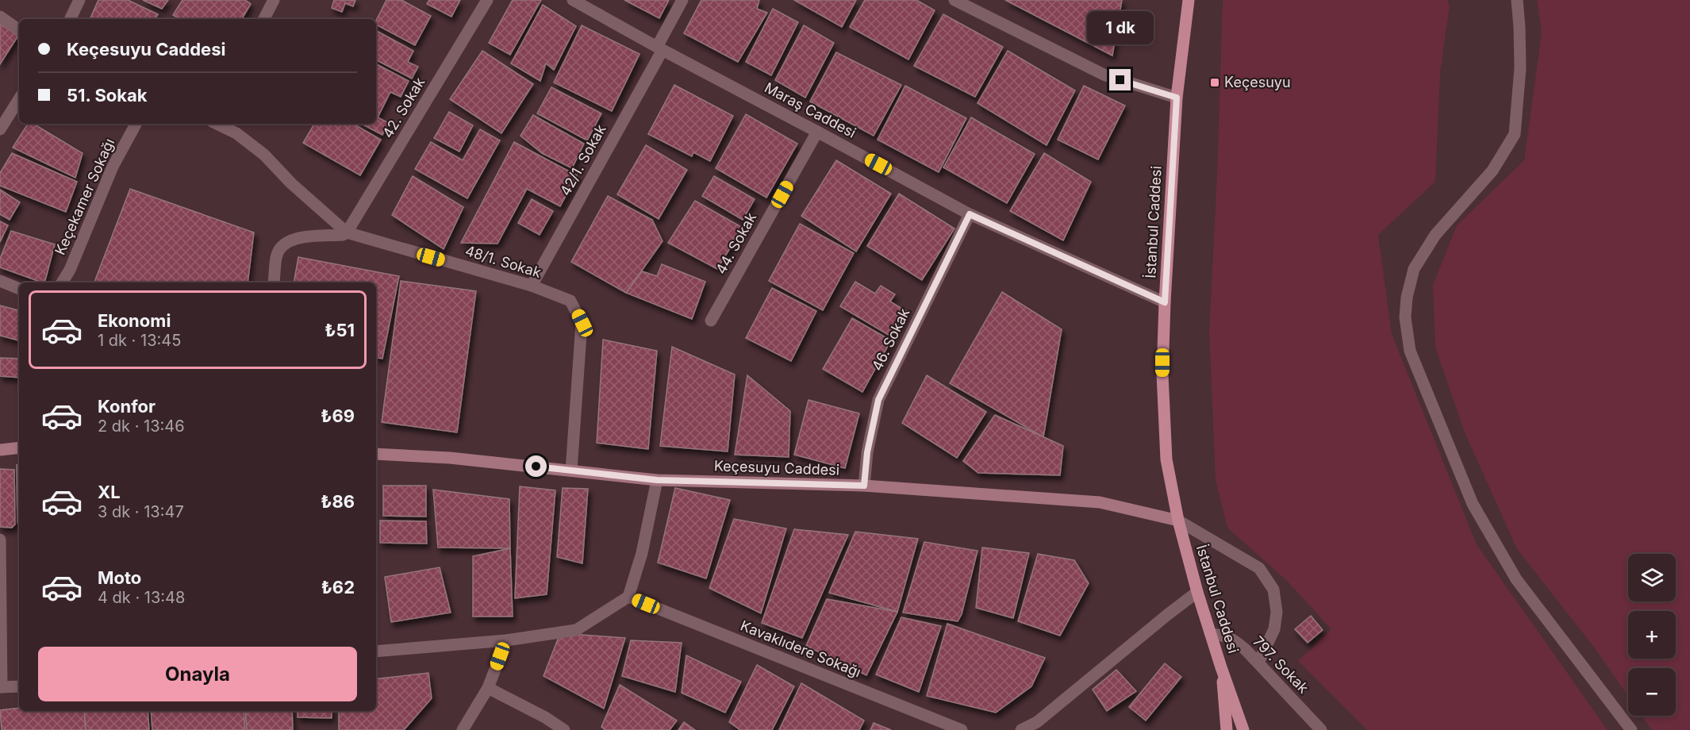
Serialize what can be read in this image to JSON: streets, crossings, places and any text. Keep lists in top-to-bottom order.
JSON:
{
  "streets": {
    "main road": ["İstanbul Caddesi"],
    "street": [
      "42. Sokak",
      "Maraş Caddesi",
      "42/1. Sokak",
      "Keçekamer Sokağı",
      "44. Sokak",
      "48/1. Sokak",
      "46. Sokak",
      "Keçesuyu Caddesi",
      "Kavaklıdere Sokağı",
      "797. Sokak"
    ]
  },
  "crossings": [
    ["42. Sokak", "48/1. Sokak"],
    ["Maraş Caddesi", "42/1. Sokak"],
    ["Maraş Caddesi", "İstanbul Caddesi"],
    ["Maraş Caddesi", "44. Sokak"],
    ["Maraş Caddesi", "46. Sokak"],
    ["42/1. Sokak", "48/1. Sokak"],
    ["İstanbul Caddesi", "Keçesuyu Caddesi"],
    ["İstanbul Caddesi", "797. Sokak"],
    ["48/1. Sokak", "Keçesuyu Caddesi"],
    ["46. Sokak", "Keçesuyu Caddesi"]
  ],
  "places": {
    "transit": ["Keçesuyu"]
  },
  "page": {
    "bubble": "1 dk",
    "banner": ["Keçesuyu Caddesi", "51. Sokak"],
    "list": [
      {
        "name": "Ekonomi",
        "note": "1 dk · 13:45",
        "value": "₺51"
      },
      {
        "name": "Konfor",
        "note": "2 dk · 13:46",
        "value": "₺69"
      },
      {
        "name": "XL",
        "note": "3 dk · 13:47",
        "value": "₺86"
      },
      {
        "name": "Moto",
        "note": "4 dk · 13:48",
        "value": "₺62"
      }
    ],
    "map_buttons": ["+", "−"],
    "buttons": "Onayla"
  }
}
